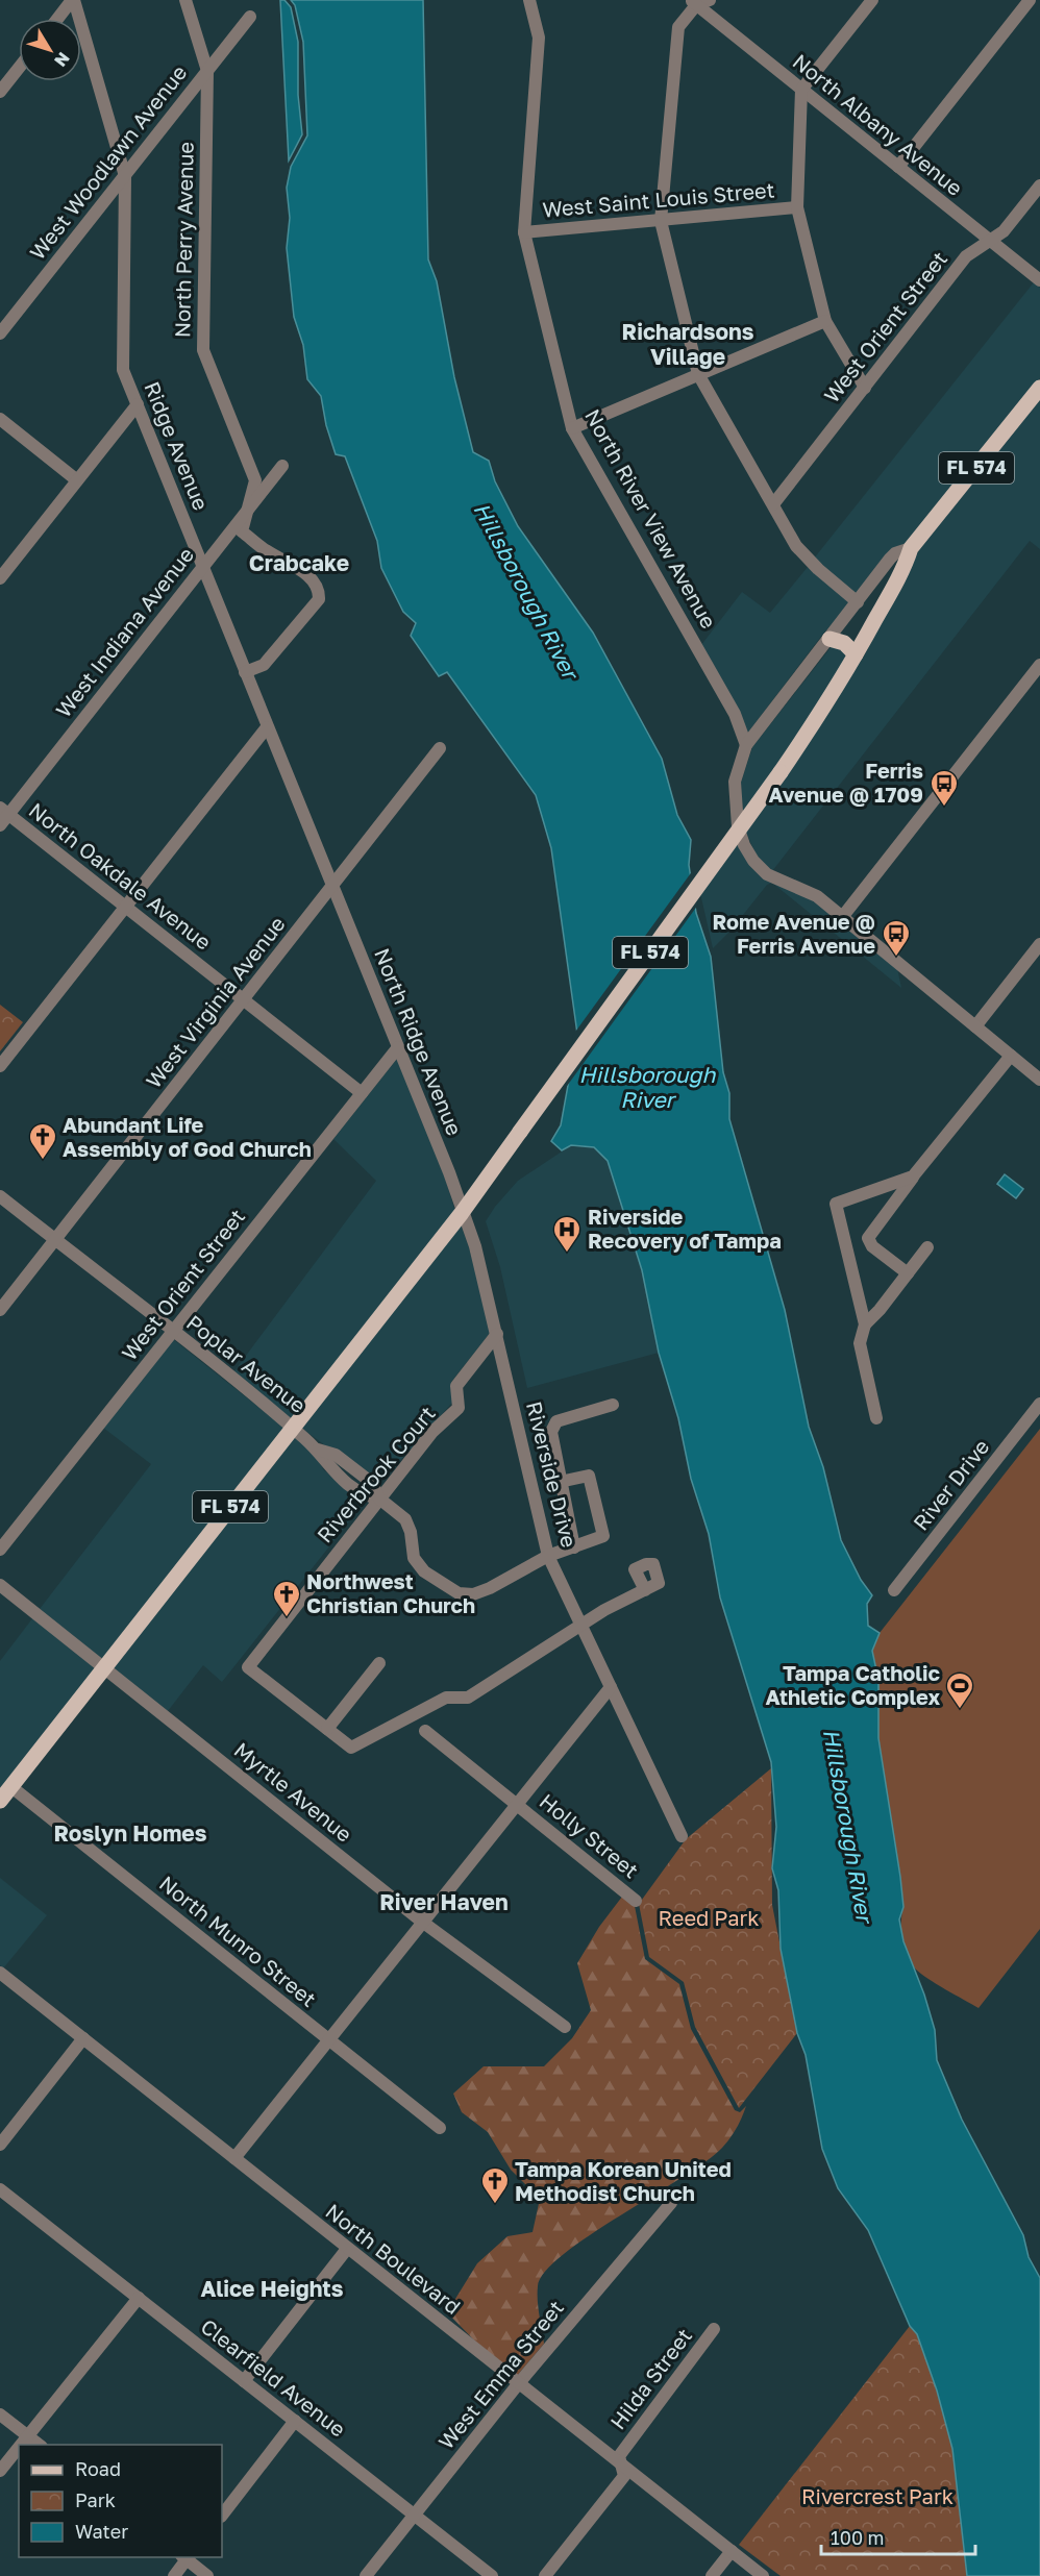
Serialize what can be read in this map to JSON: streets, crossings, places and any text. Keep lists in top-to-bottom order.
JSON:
{
  "streets": {
    "main road": ["FL 574"],
    "street": [
      "North Albany Avenue",
      "West Woodlawn Avenue",
      "West Saint Louis Street",
      "North Perry Avenue",
      "West Orient Street",
      "Ridge Avenue",
      "North River View Avenue",
      "West Indiana Avenue",
      "North Oakdale Avenue",
      "West Virginia Avenue",
      "North Ridge Avenue",
      "Poplar Avenue",
      "Riverbrook Court",
      "Riverside Drive",
      "River Drive",
      "Myrtle Avenue",
      "Holly Street",
      "North Munro Street",
      "North Boulevard",
      "West Emma Street",
      "Clearfield Avenue",
      "Hilda Street"
    ]
  },
  "crossings": [
    ["North Albany Avenue", "West Orient Street"],
    ["West Woodlawn Avenue", "North Perry Avenue"],
    ["West Woodlawn Avenue", "Ridge Avenue"],
    ["West Saint Louis Street", "North River View Avenue"],
    ["North Perry Avenue", "West Indiana Avenue"],
    ["West Orient Street", "North Oakdale Avenue"],
    ["West Orient Street", "North Ridge Avenue"],
    ["West Orient Street", "Poplar Avenue"],
    ["Ridge Avenue", "West Indiana Avenue"],
    ["Ridge Avenue", "West Virginia Avenue"],
    ["Ridge Avenue", "North Ridge Avenue"],
    ["FL 574", "North Ridge Avenue"],
    ["FL 574", "Poplar Avenue"],
    ["FL 574", "Riverside Drive"],
    ["FL 574", "Myrtle Avenue"],
    ["FL 574", "North Munro Street"],
    ["West Indiana Avenue", "North Oakdale Avenue"],
    ["North Oakdale Avenue", "West Virginia Avenue"],
    ["West Virginia Avenue", "North Ridge Avenue"],
    ["West Virginia Avenue", "Poplar Avenue"],
    ["North Ridge Avenue", "Riverside Drive"],
    ["Poplar Avenue", "Riverbrook Court"],
    ["Poplar Avenue", "Riverside Drive"],
    ["Riverbrook Court", "Riverside Drive"],
    ["North Boulevard", "West Emma Street"],
    ["North Boulevard", "Hilda Street"],
    ["West Emma Street", "Clearfield Avenue"]
  ],
  "districts": [
    "Richardsons Village",
    "Crabcake",
    "Roslyn Homes",
    "River Haven",
    "Alice Heights"
  ],
  "water": ["Hillsborough River"],
  "parks": ["Reed Park", "Rivercrest Park"],
  "places": {
    "bus stop": ["Ferris Avenue @ 1709", "Rome Avenue @ Ferris Avenue"],
    "church": ["Abundant Life Assembly of God Church", "Northwest Christian Church", "Tampa Korean United Methodist Church"],
    "hospital": ["Riverside Recovery of Tampa"],
    "sports": ["Tampa Catholic Athletic Complex"]
  },
  "legend": ["Road", "Park", "Water"],
  "scale_bar": "100 m",
  "north": "bottom right"
}
